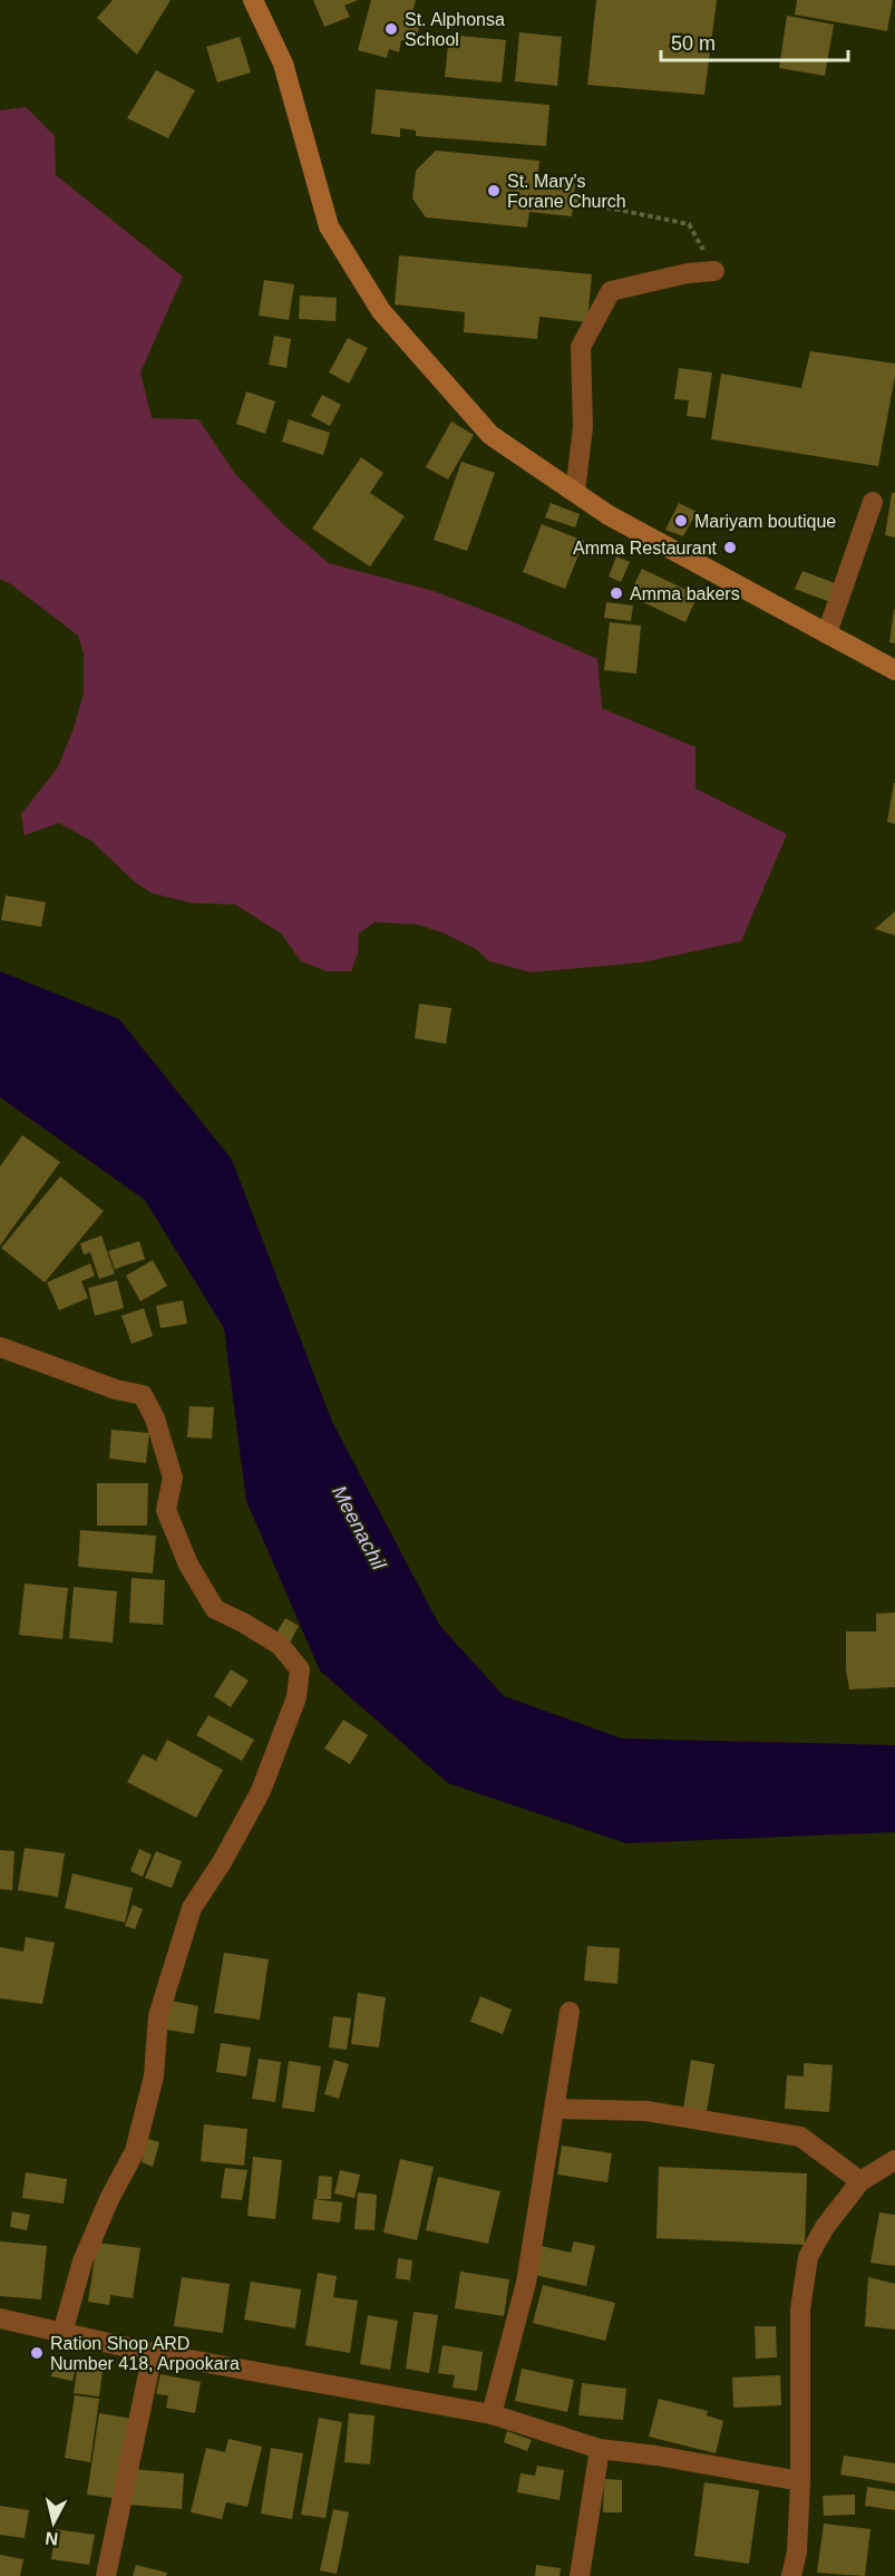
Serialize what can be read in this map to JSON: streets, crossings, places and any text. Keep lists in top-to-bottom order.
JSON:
{
  "water": ["Meenachil"],
  "places": [
    "St. Alphonsa School",
    "St. Mary's Forane Church",
    "Mariyam boutique",
    "Amma Restaurant",
    "Amma bakers",
    "Ration Shop ARD Number 418, Arpookara"
  ],
  "scale_bar": "50 m",
  "north": "bottom"
}
